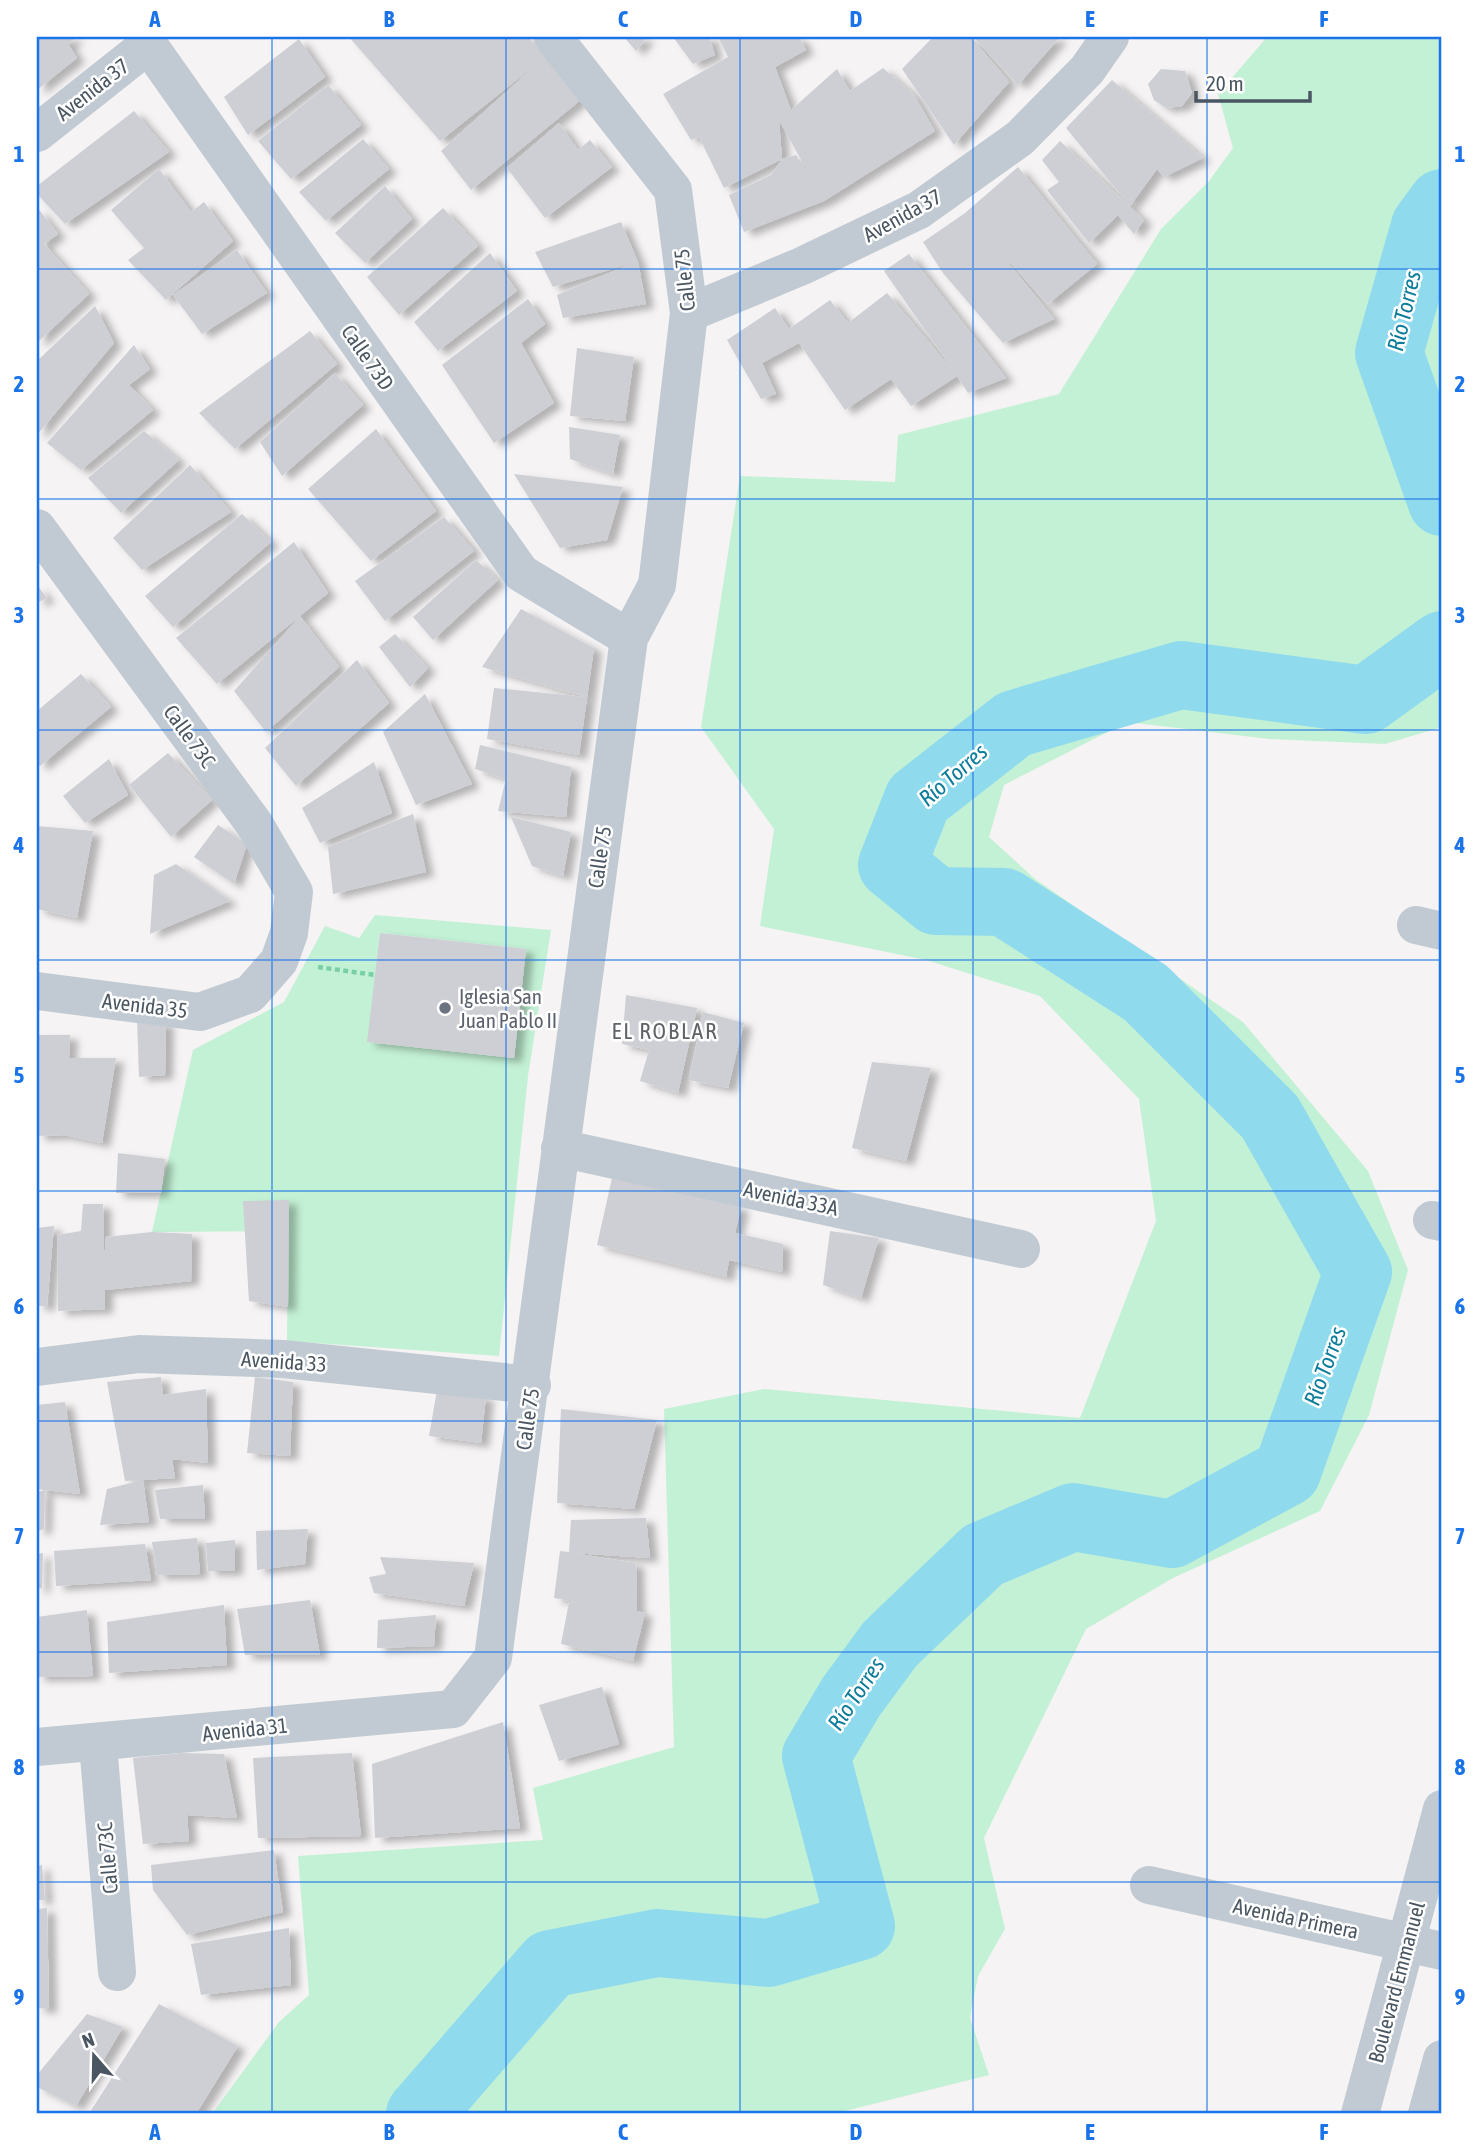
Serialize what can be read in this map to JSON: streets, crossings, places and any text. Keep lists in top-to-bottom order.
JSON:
{
  "streets": {
    "street": [
      "Avenida 37",
      "Calle 75",
      "Calle 73D",
      "Calle 73C",
      "Avenida 35",
      "Avenida 33A",
      "Avenida 33",
      "Avenida 31",
      "Avenida Primera",
      "Boulevard Emmanuel"
    ]
  },
  "crossings": [
    ["Avenida 37", "Calle 75"],
    ["Avenida 37", "Calle 73D"],
    ["Calle 75", "Calle 73D"],
    ["Calle 75", "Avenida 33A"],
    ["Calle 75", "Avenida 33"],
    ["Calle 75", "Avenida 31"],
    ["Calle 73C", "Avenida 35"],
    ["Calle 73C", "Avenida 31"],
    ["Avenida Primera", "Boulevard Emmanuel"]
  ],
  "districts": ["EL ROBLAR"],
  "water": ["Río Torres"],
  "places": ["Iglesia San Juan Pablo II"],
  "scale_bar": "20 m",
  "north": "top",
  "grid": {
    "columns": [
      "A",
      "B",
      "C",
      "D",
      "E",
      "F"
    ],
    "rows": [
      "1",
      "2",
      "3",
      "4",
      "5",
      "6",
      "7",
      "8",
      "9"
    ]
  }
}
